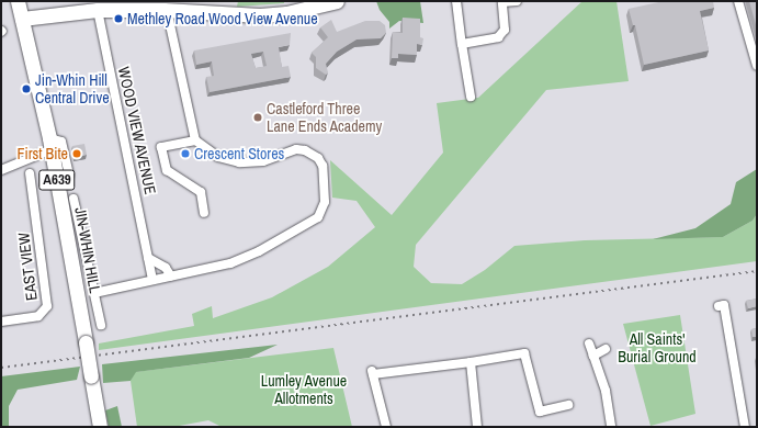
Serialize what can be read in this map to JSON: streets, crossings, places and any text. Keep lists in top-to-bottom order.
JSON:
{
  "streets": {
    "main road": ["A639", "JIN-WHIN HILL"],
    "street": ["WOOD VIEW AVENUE", "EAST VIEW"]
  },
  "parks": ["All Saints' Burial Ground", "Lumley Avenue Allotments"],
  "places": [
    "Methley Road Wood View Avenue",
    "Jin-Whin Hill Central Drive",
    "Castleford Three Lane Ends Academy",
    "First Bite",
    "Crescent Stores"
  ]
}
